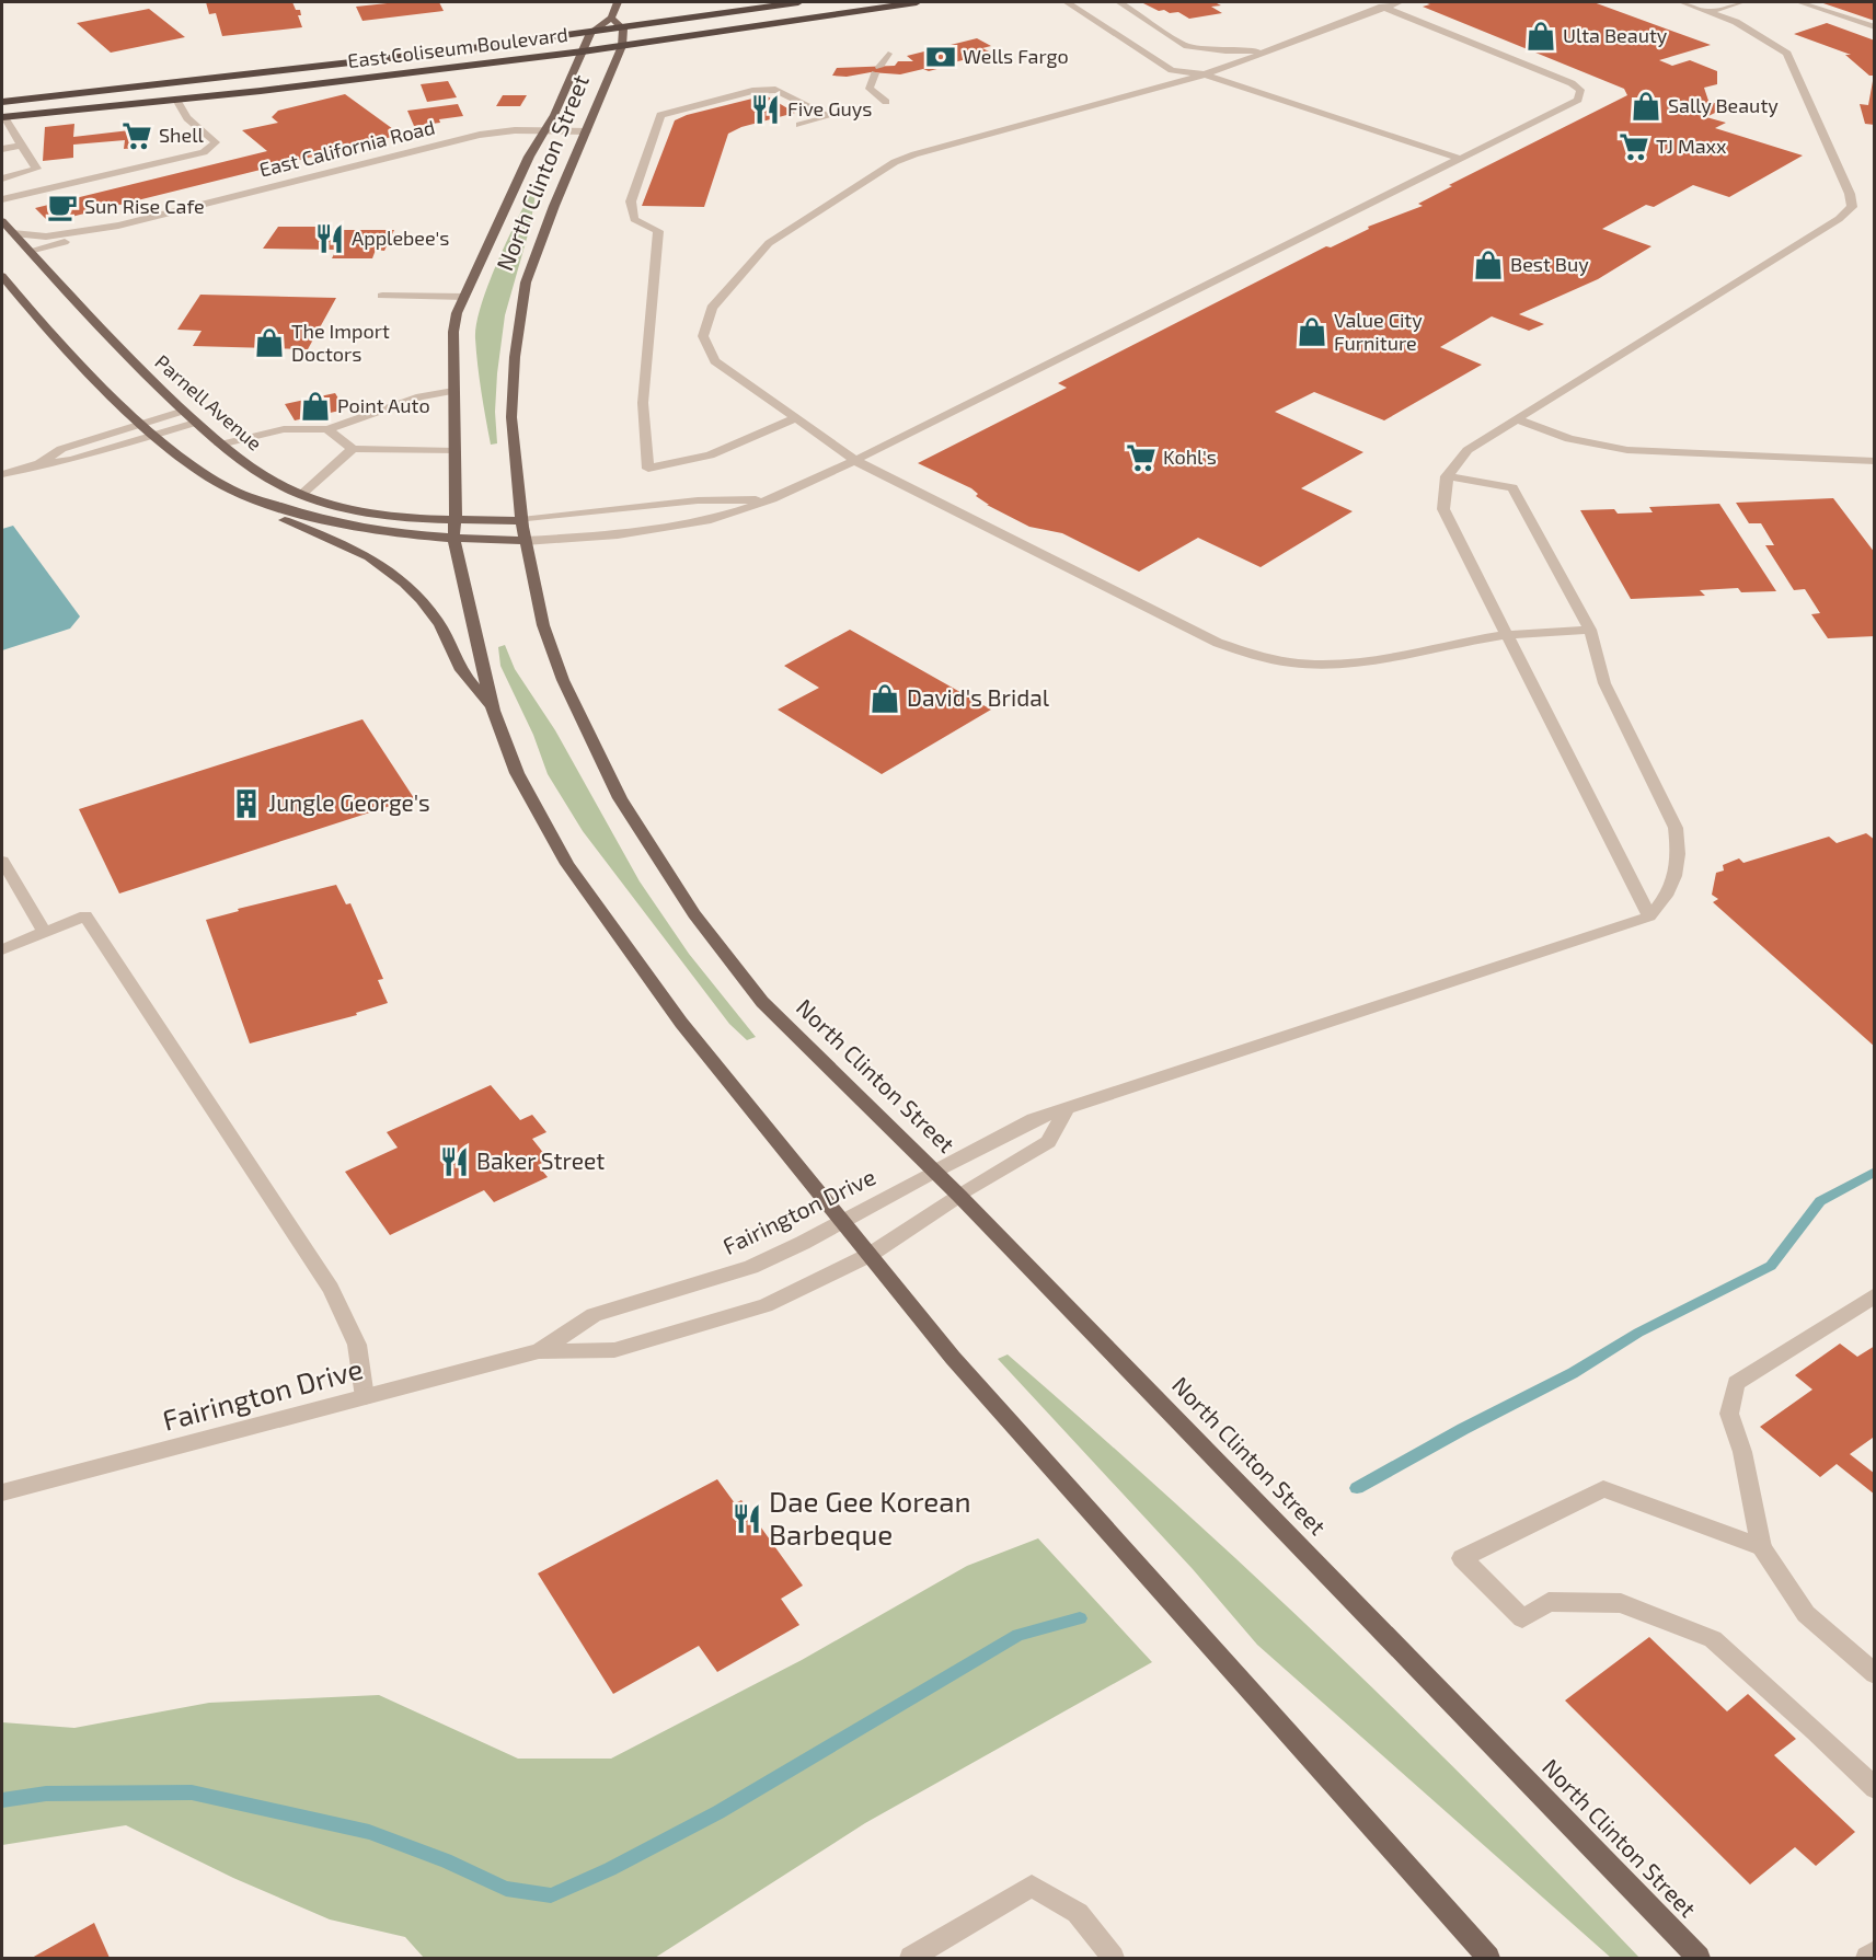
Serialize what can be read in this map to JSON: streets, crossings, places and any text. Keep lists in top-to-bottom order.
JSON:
{
  "streets": {
    "highway": ["East Coliseum Boulevard"],
    "main road": ["North Clinton Street", "Parnell Avenue"],
    "street": ["East California Road", "Fairington Drive"]
  },
  "crossings": [
    ["East Coliseum Boulevard", "North Clinton Street"],
    ["East California Road", "North Clinton Street"],
    ["East California Road", "Parnell Avenue"],
    ["North Clinton Street", "Parnell Avenue"],
    ["North Clinton Street", "Fairington Drive"]
  ],
  "places": {
    "shop": [
      "Ulta Beauty",
      "Sally Beauty",
      "Best Buy",
      "Value City Furniture",
      "The Import Doctors",
      "Point Auto",
      "David's Bridal"
    ],
    "bank": ["Wells Fargo"],
    "restaurant": [
      "Five Guys",
      "Applebee's",
      "Baker Street",
      "Dae Gee Korean Barbeque"
    ],
    "supermarket": ["Shell", "TJ Maxx", "Kohl's"],
    "cafe": ["Sun Rise Cafe"],
    "building": ["Jungle George's"]
  }
}
